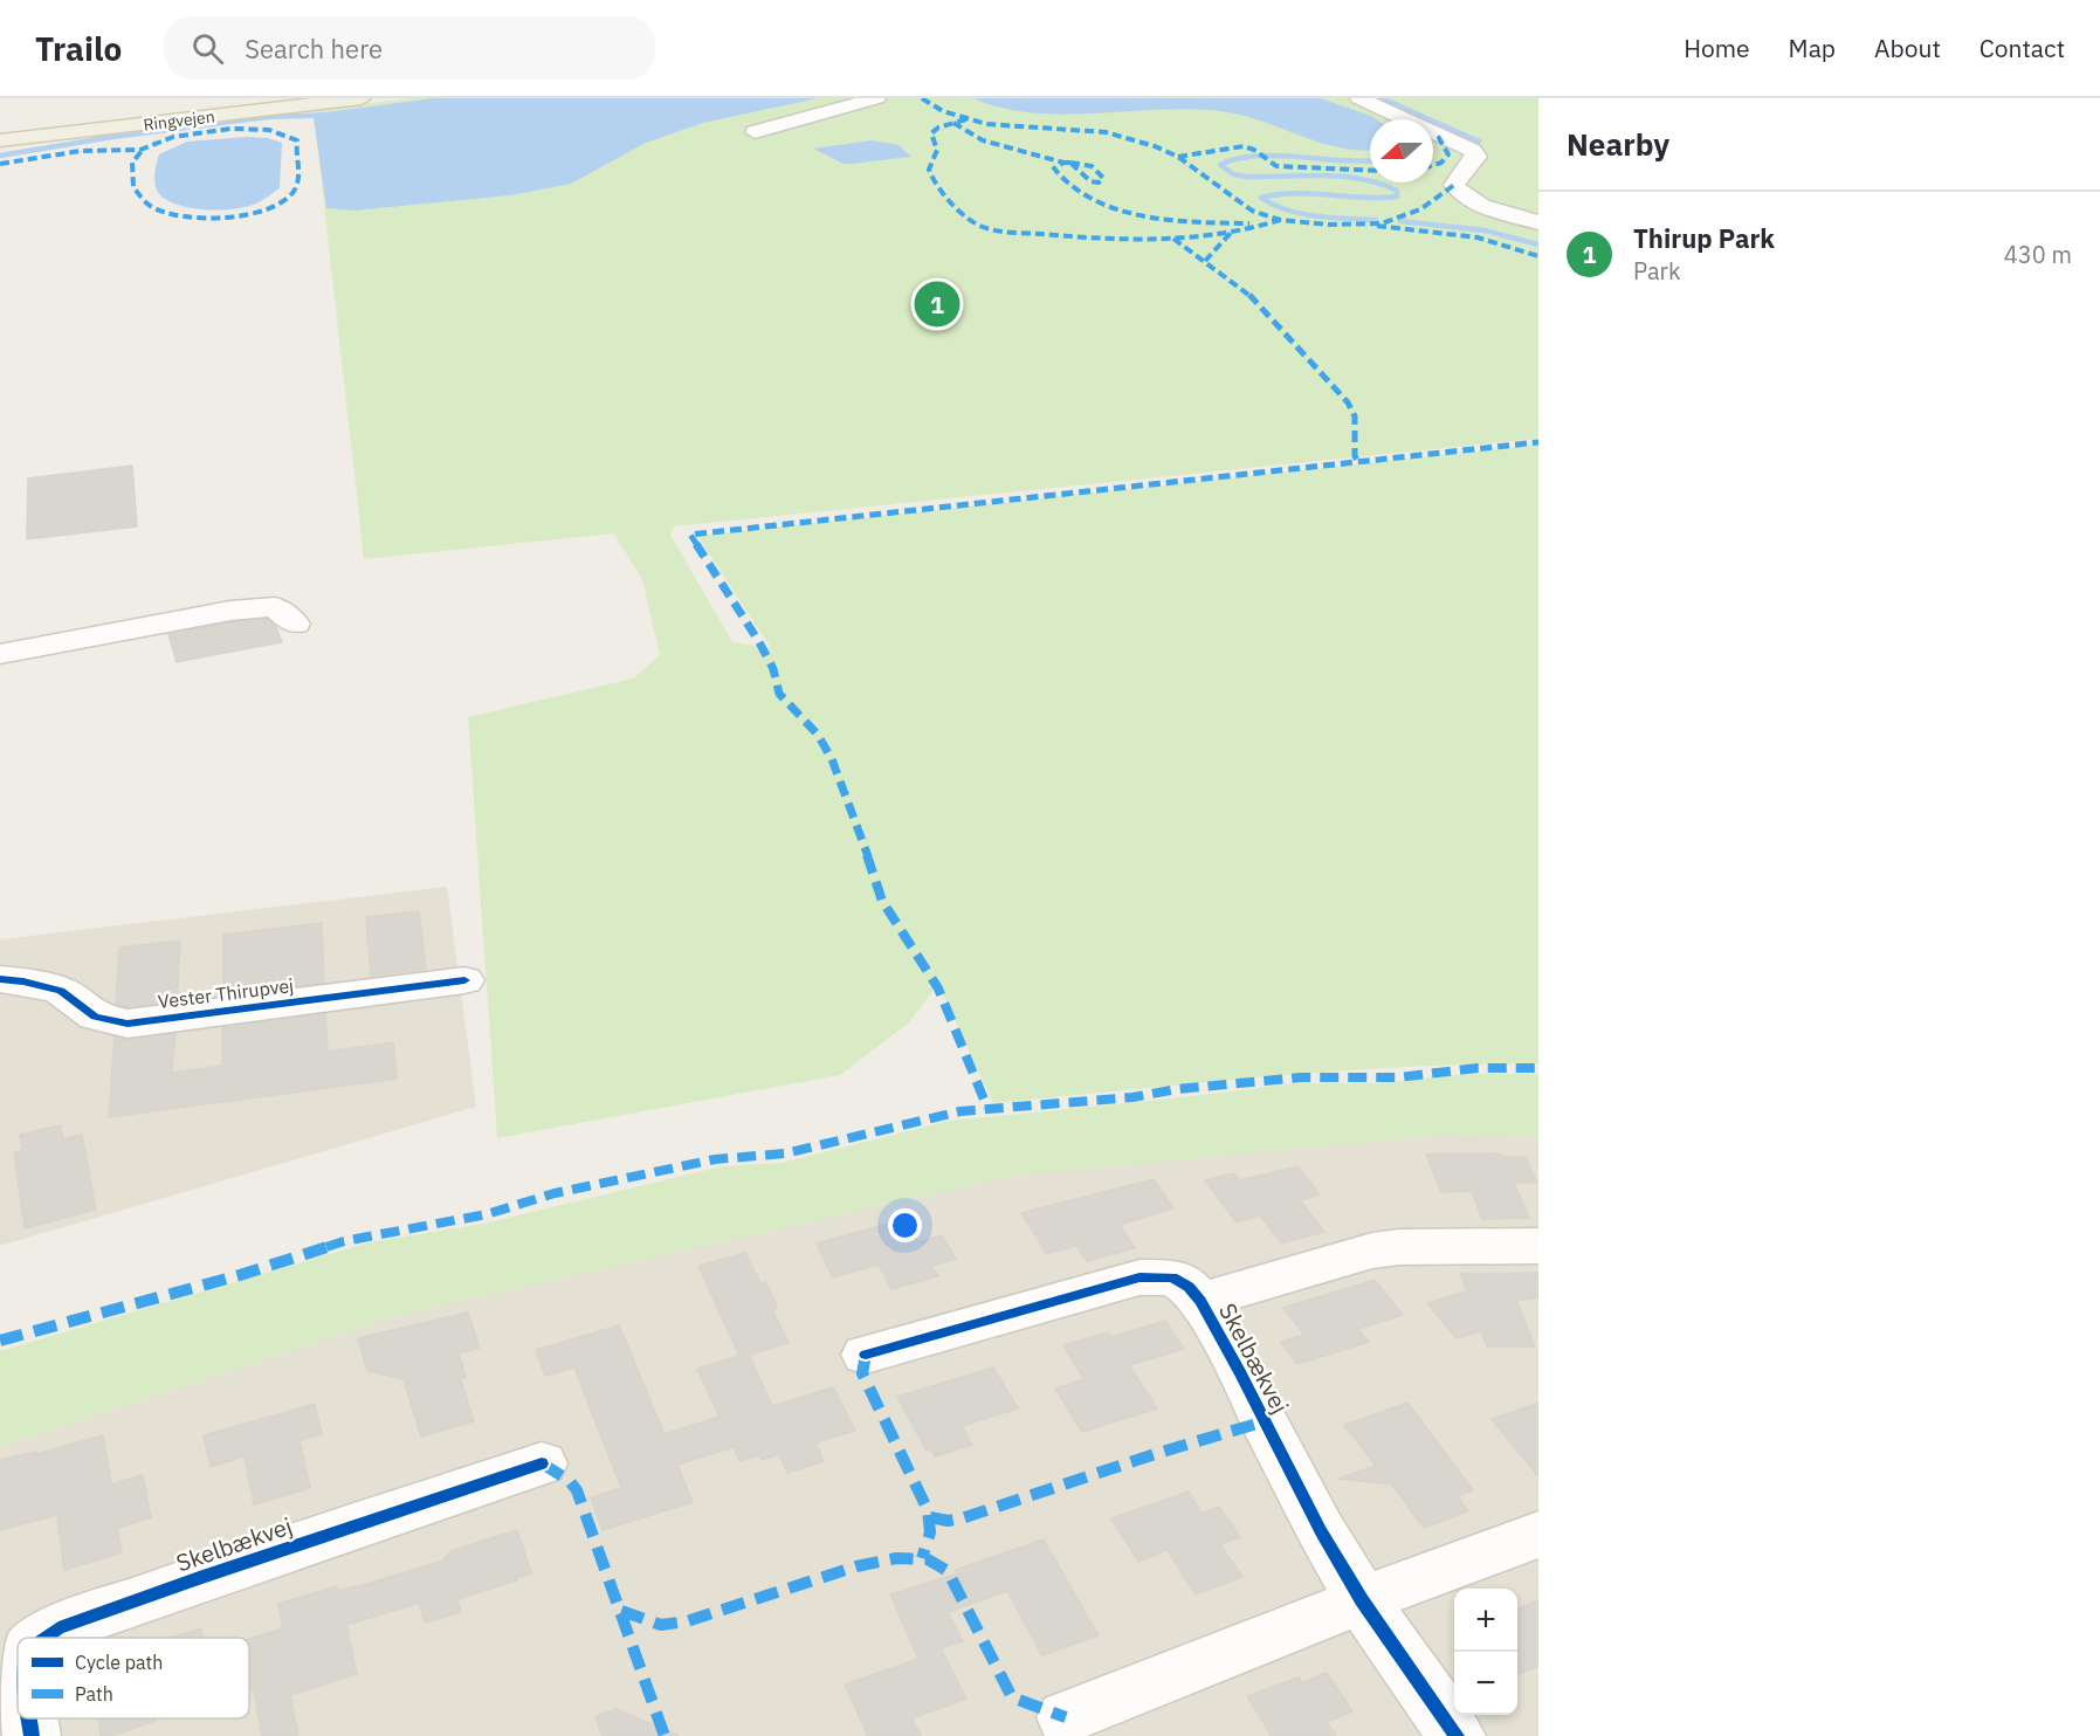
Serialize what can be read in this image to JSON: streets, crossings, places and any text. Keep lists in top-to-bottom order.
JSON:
{
  "streets": {
    "main road": ["Ringvejen"],
    "street": ["Vester Thirupvej", "Skelbækvej"]
  },
  "legend": ["Cycle path", "Path"],
  "north": "left",
  "page": {
    "header": "Trailo",
    "search": "Search here",
    "nav": [
      "Home",
      "Map",
      "About",
      "Contact"
    ],
    "heading": "Nearby",
    "list": [
      {
        "mark": "1",
        "name": "Thirup Park",
        "note": "Park",
        "value": "430 m"
      }
    ],
    "pins": "1",
    "map_buttons": ["+", "−"]
  }
}
